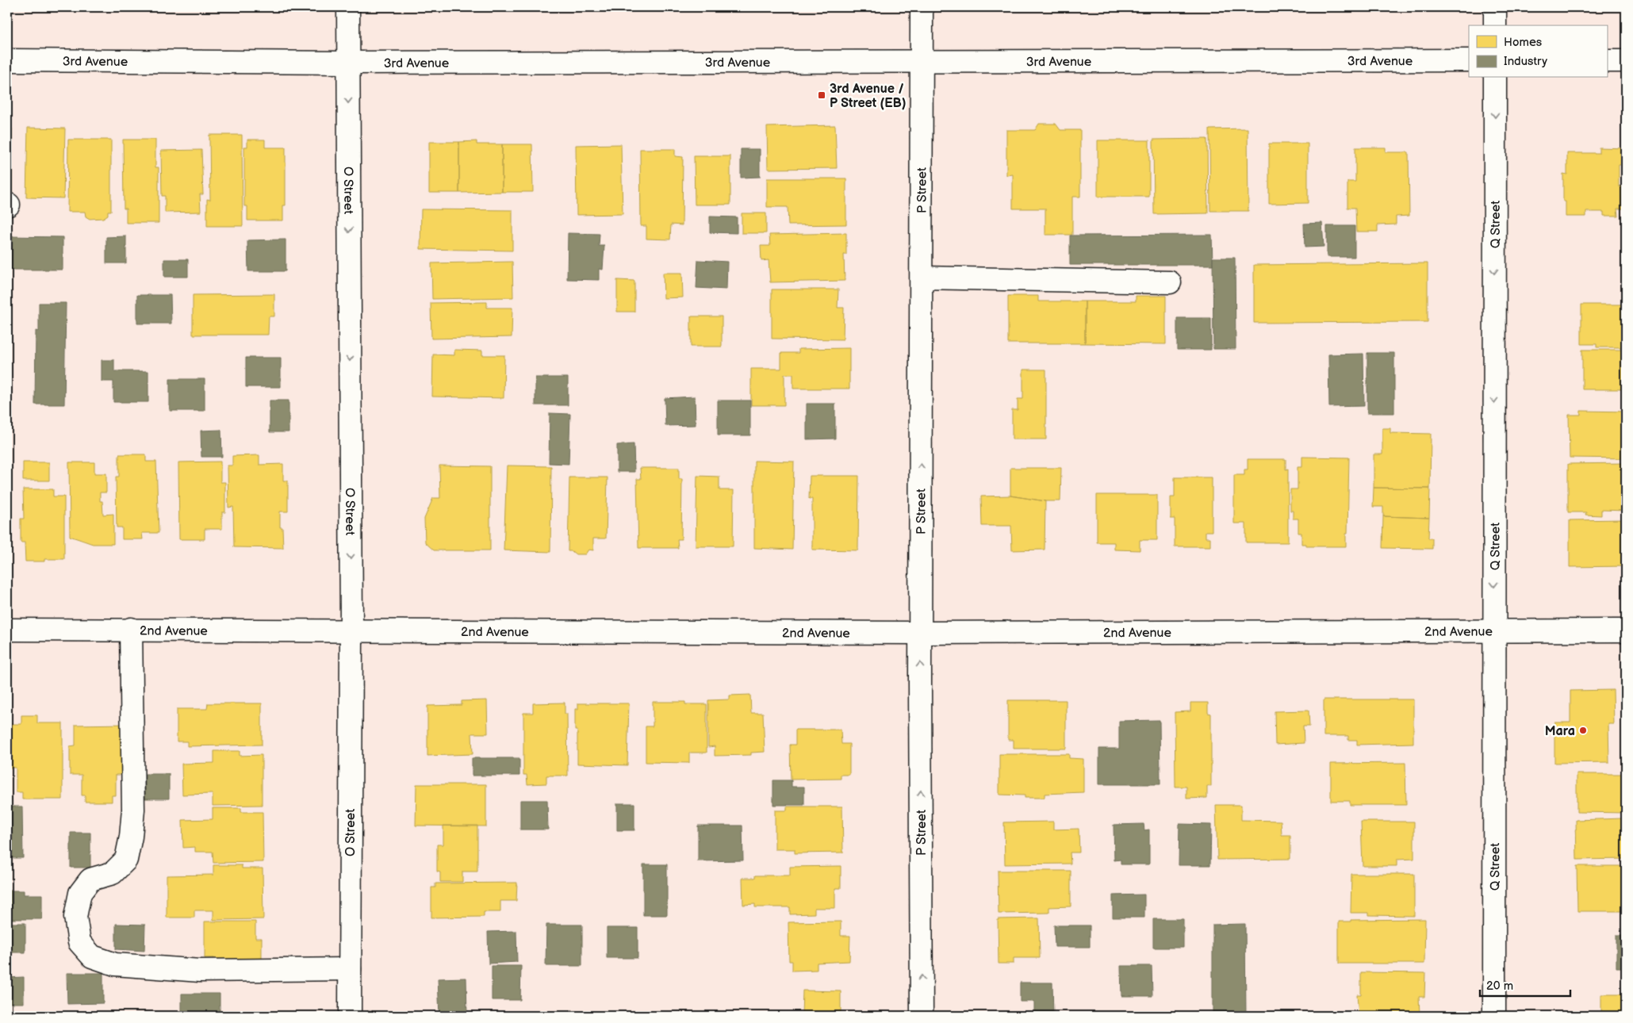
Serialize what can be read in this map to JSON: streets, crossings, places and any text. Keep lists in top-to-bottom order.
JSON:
{
  "streets": {
    "street": [
      "3rd Avenue",
      "O Street",
      "P Street",
      "Q Street",
      "2nd Avenue"
    ]
  },
  "crossings": [
    ["3rd Avenue", "O Street"],
    ["3rd Avenue", "P Street"],
    ["O Street", "2nd Avenue"],
    ["P Street", "2nd Avenue"],
    ["Q Street", "2nd Avenue"]
  ],
  "one_way": ["O Street", "P Street", "Q Street"],
  "places": {
    "transit": ["3rd Avenue / P Street (EB)"],
    "other": ["Mara"]
  },
  "legend": ["Homes", "Industry"],
  "scale_bar": "20 m"
}
